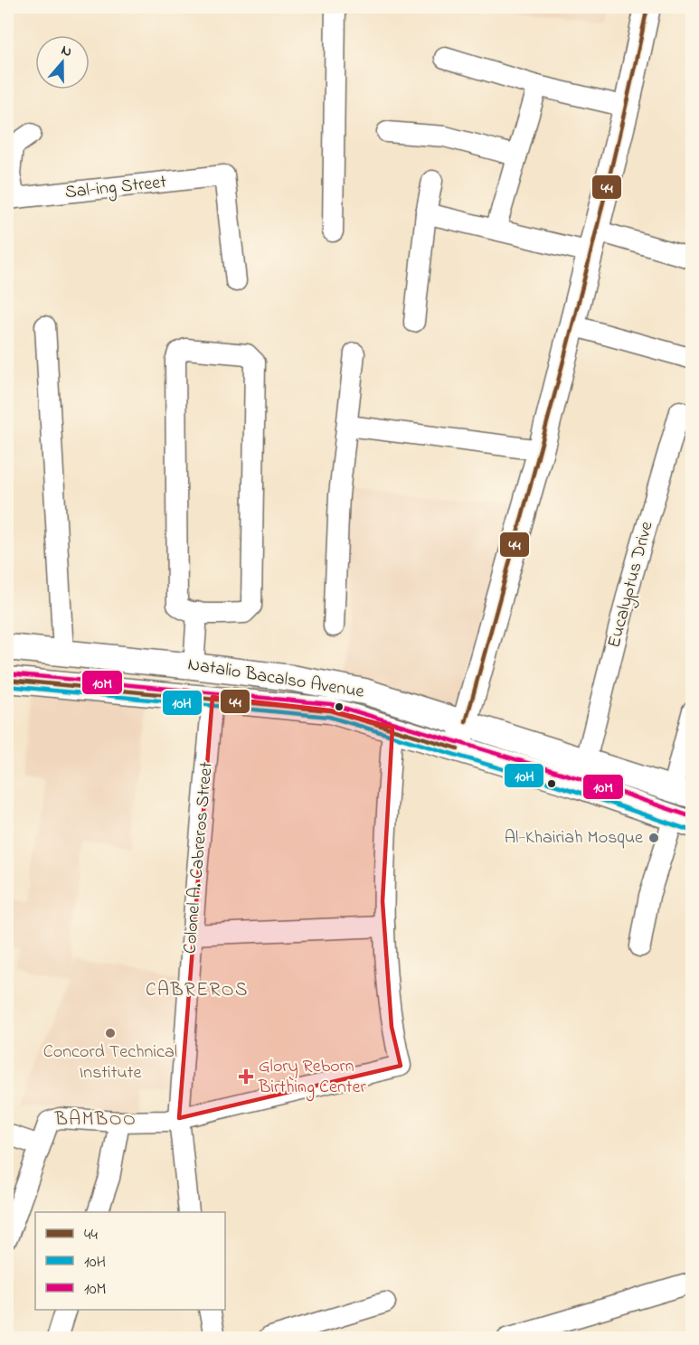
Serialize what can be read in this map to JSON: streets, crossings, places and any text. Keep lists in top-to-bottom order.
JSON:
{
  "streets": {
    "main road": ["Natalio Bacalso Avenue"],
    "street": ["Sal-ing Street", "Eucalyptus Drive", "Colonel A. Cabreros Street"]
  },
  "crossings": [
    ["Eucalyptus Drive", "Natalio Bacalso Avenue"],
    ["Natalio Bacalso Avenue", "Colonel A. Cabreros Street"]
  ],
  "districts": ["CABREROS", "BAMBOO"],
  "places": {
    "other": ["Al-Khairiah Mosque", "Concord Technical Institute"],
    "health": ["Glory Reborn Birthing Center"]
  },
  "lines": ["transit line 44", "transit line 10M", "transit line 10H"],
  "legend": ["44", "10H", "10M"],
  "north": "top"
}
